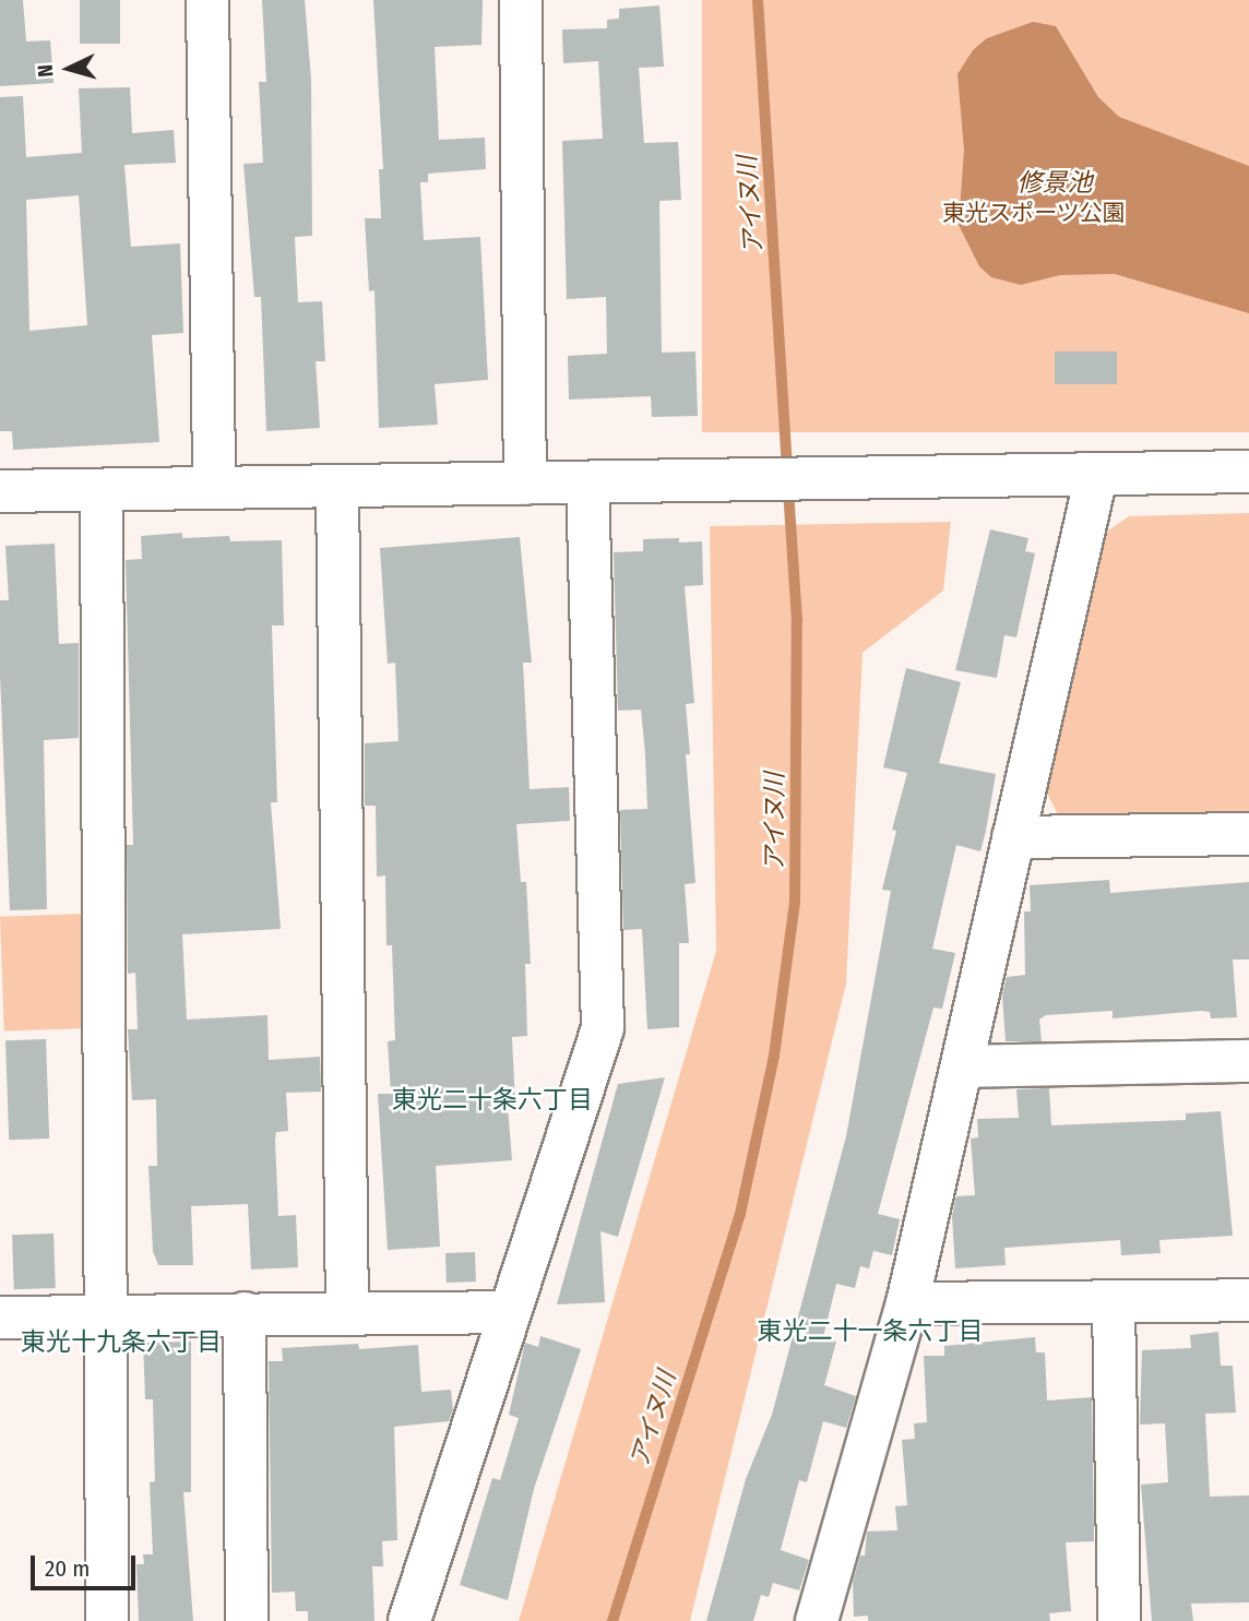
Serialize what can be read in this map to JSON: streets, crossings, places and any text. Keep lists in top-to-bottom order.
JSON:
{
  "districts": ["東光二十条六丁目", "東光二十一条六丁目", "東光十九条六丁目"],
  "water": ["修景池", "アイヌ川"],
  "parks": ["東光スポーツ公園"],
  "scale_bar": "20 m",
  "north": "left"
}
